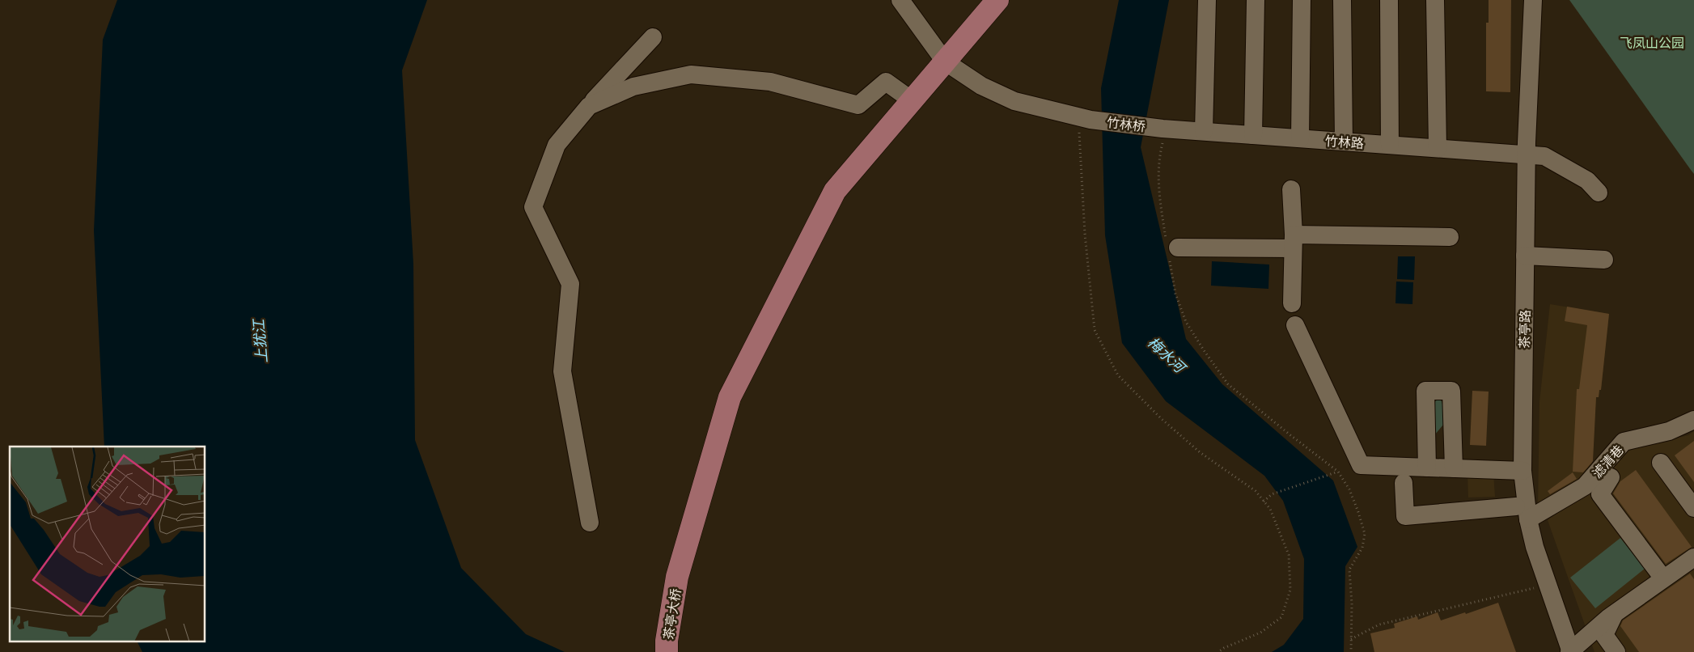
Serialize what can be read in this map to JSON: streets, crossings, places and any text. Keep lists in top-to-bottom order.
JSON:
{
  "streets": {
    "main road": ["茶亭大桥"],
    "street": [
      "竹林桥",
      "竹林路",
      "茶亭路",
      "滤清巷"
    ]
  },
  "crossings": [
    ["竹林桥", "竹林路"],
    ["竹林桥", "茶亭大桥"],
    ["竹林路", "茶亭路"],
    ["茶亭路", "滤清巷"]
  ],
  "water": ["上犹江", "梅水河"],
  "parks": ["飞凤山公园"]
}
